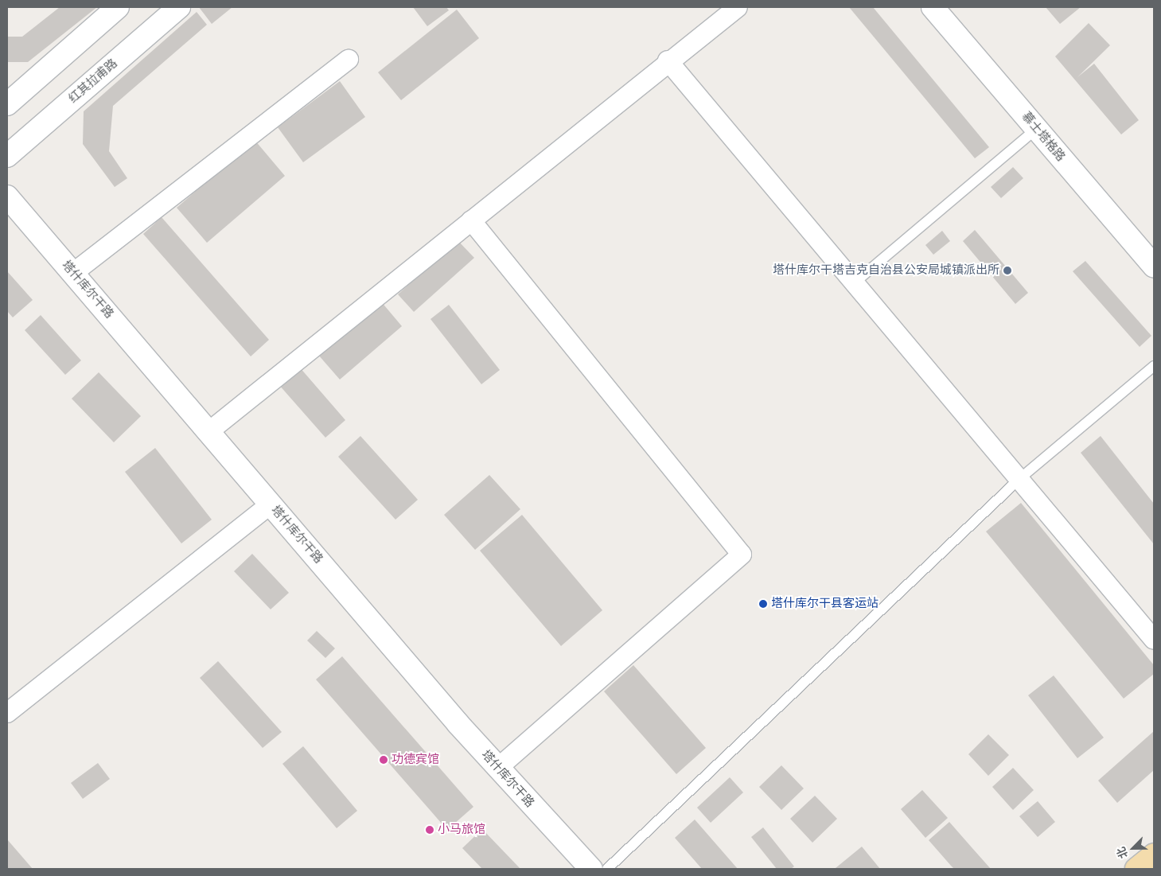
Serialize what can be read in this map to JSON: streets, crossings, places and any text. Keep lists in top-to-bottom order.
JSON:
{
  "streets": {
    "main road": ["红其拉甫路", "慕士塔格路", "塔什库尔干路"]
  },
  "places": [
    "塔什库尔干塔吉克自治县公安局城镇派出所",
    "塔什库尔干县客运站",
    "功德宾馆",
    "小马旅馆"
  ],
  "north": "bottom left"
}
